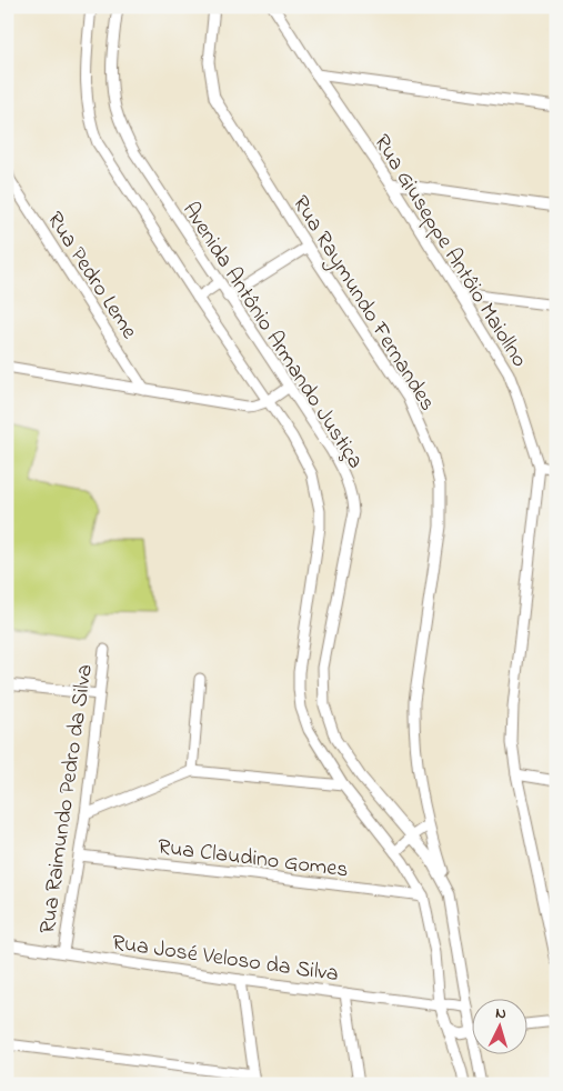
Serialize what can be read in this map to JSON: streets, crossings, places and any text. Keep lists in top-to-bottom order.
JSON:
{
  "streets": {
    "street": [
      "Rua Giuseppe Antôio Maiollno",
      "Rua Pedro Leme",
      "Rua Raymundo Fernandes",
      "Avenida Antônio Armando Justiça",
      "Rua Raimundo Pedro da Silva",
      "Rua Claudino Gomes",
      "Rua José Veloso da Silva"
    ]
  },
  "crossings": [
    ["Rua Raymundo Fernandes", "Avenida Antônio Armando Justiça"],
    ["Avenida Antônio Armando Justiça", "Rua Claudino Gomes"],
    ["Avenida Antônio Armando Justiça", "Rua José Veloso da Silva"],
    ["Rua Raimundo Pedro da Silva", "Rua Claudino Gomes"],
    ["Rua Raimundo Pedro da Silva", "Rua José Veloso da Silva"]
  ],
  "north": "top"
}
